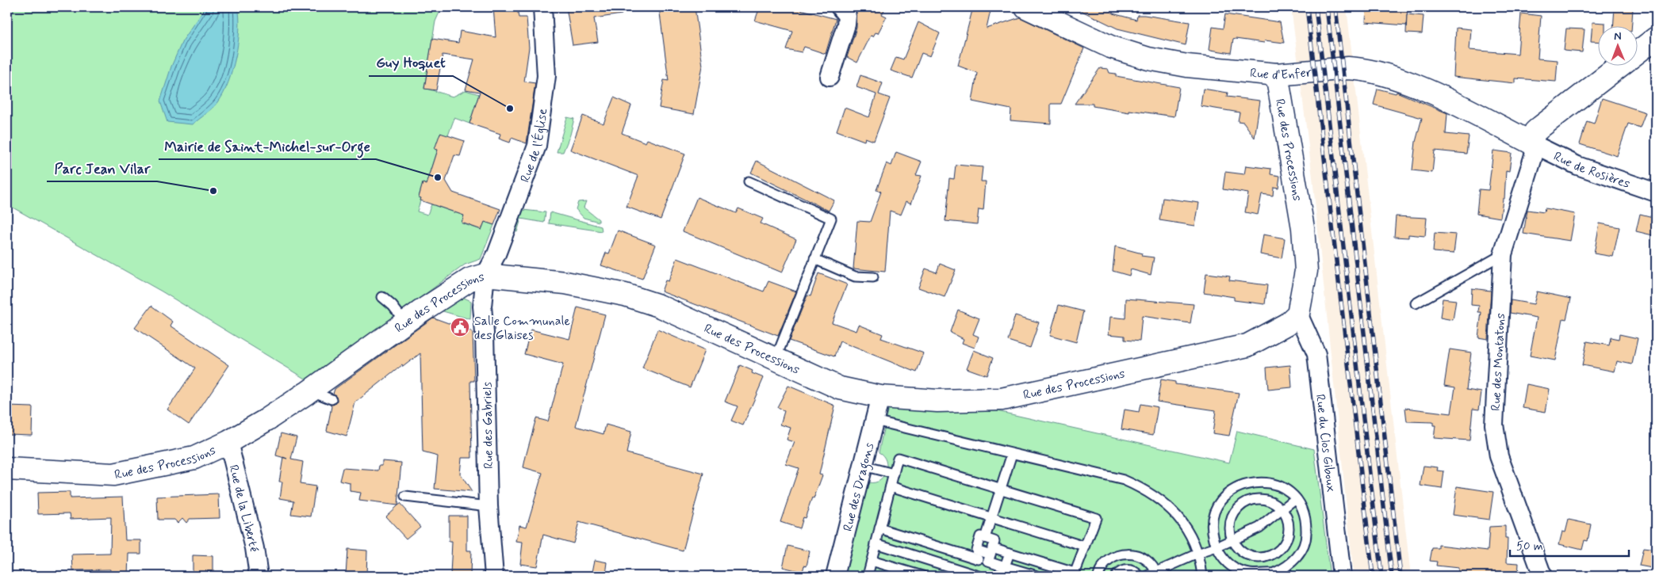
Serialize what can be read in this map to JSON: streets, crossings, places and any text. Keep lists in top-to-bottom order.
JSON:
{
  "streets": {
    "street": [
      "Rue d'Enfer",
      "Rue de l'Église",
      "Rue des Processions",
      "Rue de Rosières",
      "Rue des Montatons",
      "Rue des Gabriels",
      "Rue du Clos Giboux",
      "Rue des Dragons",
      "Rue de la Liberté"
    ]
  },
  "crossings": [
    ["Rue d'Enfer", "Rue des Processions"],
    ["Rue d'Enfer", "Rue de Rosières"],
    ["Rue d'Enfer", "Rue des Montatons"],
    ["Rue de l'Église", "Rue des Processions"],
    ["Rue de l'Église", "Rue des Gabriels"],
    ["Rue des Processions", "Rue des Gabriels"],
    ["Rue des Processions", "Rue du Clos Giboux"],
    ["Rue des Processions", "Rue des Dragons"],
    ["Rue des Processions", "Rue de la Liberté"],
    ["Rue de Rosières", "Rue des Montatons"]
  ],
  "places": {
    "other": ["Guy Hoquet", "Mairie de Saint-Michel-sur-Orge", "Parc Jean Vilar"],
    "public building": ["Salle Communale des Glaises"]
  },
  "scale_bar": "50 m",
  "north": "top"
}
